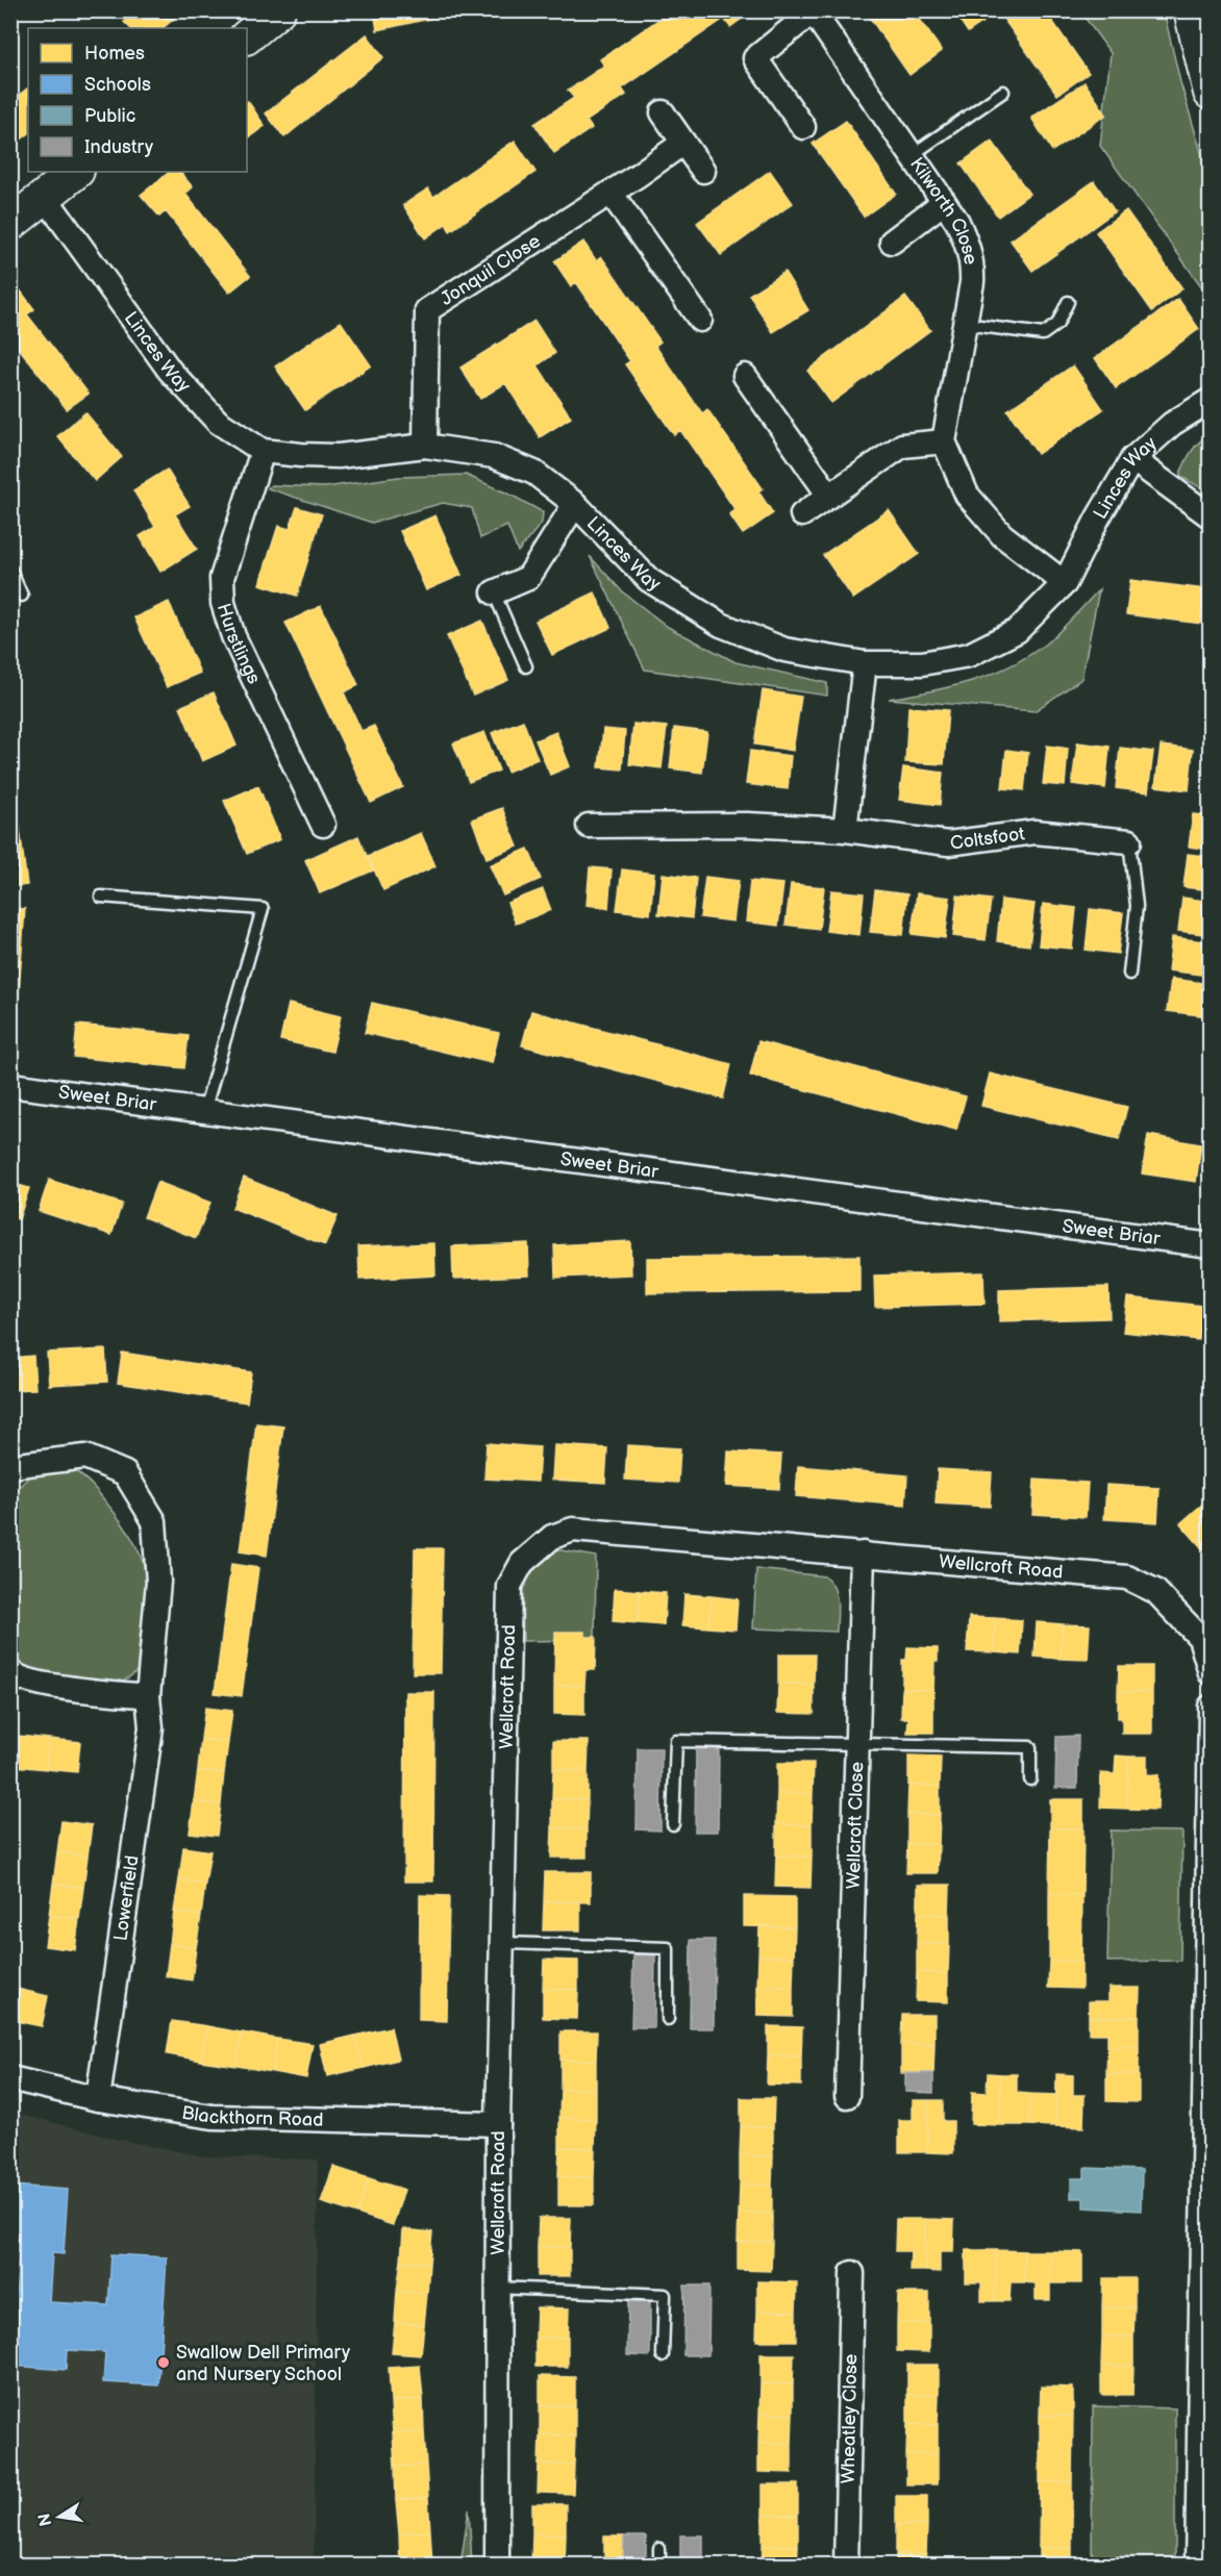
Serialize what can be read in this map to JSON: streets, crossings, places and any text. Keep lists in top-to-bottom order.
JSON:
{
  "streets": {
    "street": [
      "Kilworth Close",
      "Jonquil Close",
      "Linces Way",
      "Hurstlings",
      "Coltsfoot",
      "Sweet Briar",
      "Wellcroft Road",
      "Wellcroft Close",
      "Lowerfield",
      "Blackthorn Road",
      "Wheatley Close"
    ]
  },
  "crossings": [
    ["Jonquil Close", "Linces Way"],
    ["Linces Way", "Hurstlings"],
    ["Wellcroft Road", "Wellcroft Close"],
    ["Wellcroft Road", "Blackthorn Road"],
    ["Lowerfield", "Blackthorn Road"]
  ],
  "places": ["Swallow Dell Primary and Nursery School"],
  "legend": [
    "Homes",
    "Schools",
    "Public",
    "Industry"
  ],
  "north": "left"
}
